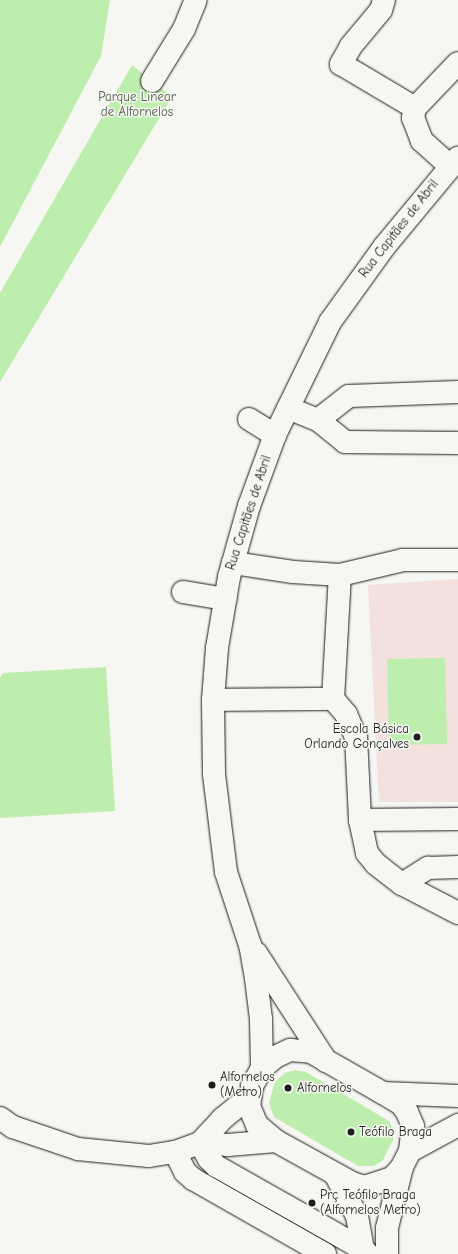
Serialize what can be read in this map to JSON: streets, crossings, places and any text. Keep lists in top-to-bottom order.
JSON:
{
  "streets": {
    "street": ["Rua Capitães de Abril"]
  },
  "parks": ["Parque Linear de Alfornelos"],
  "places": [
    "Escola Básica Orlando Gonçalves",
    "Alfornelos (Metro)",
    "Alfornelos",
    "Teófilo Braga",
    "Prç Teófilo Braga (Alfornelos Metro)"
  ]
}
